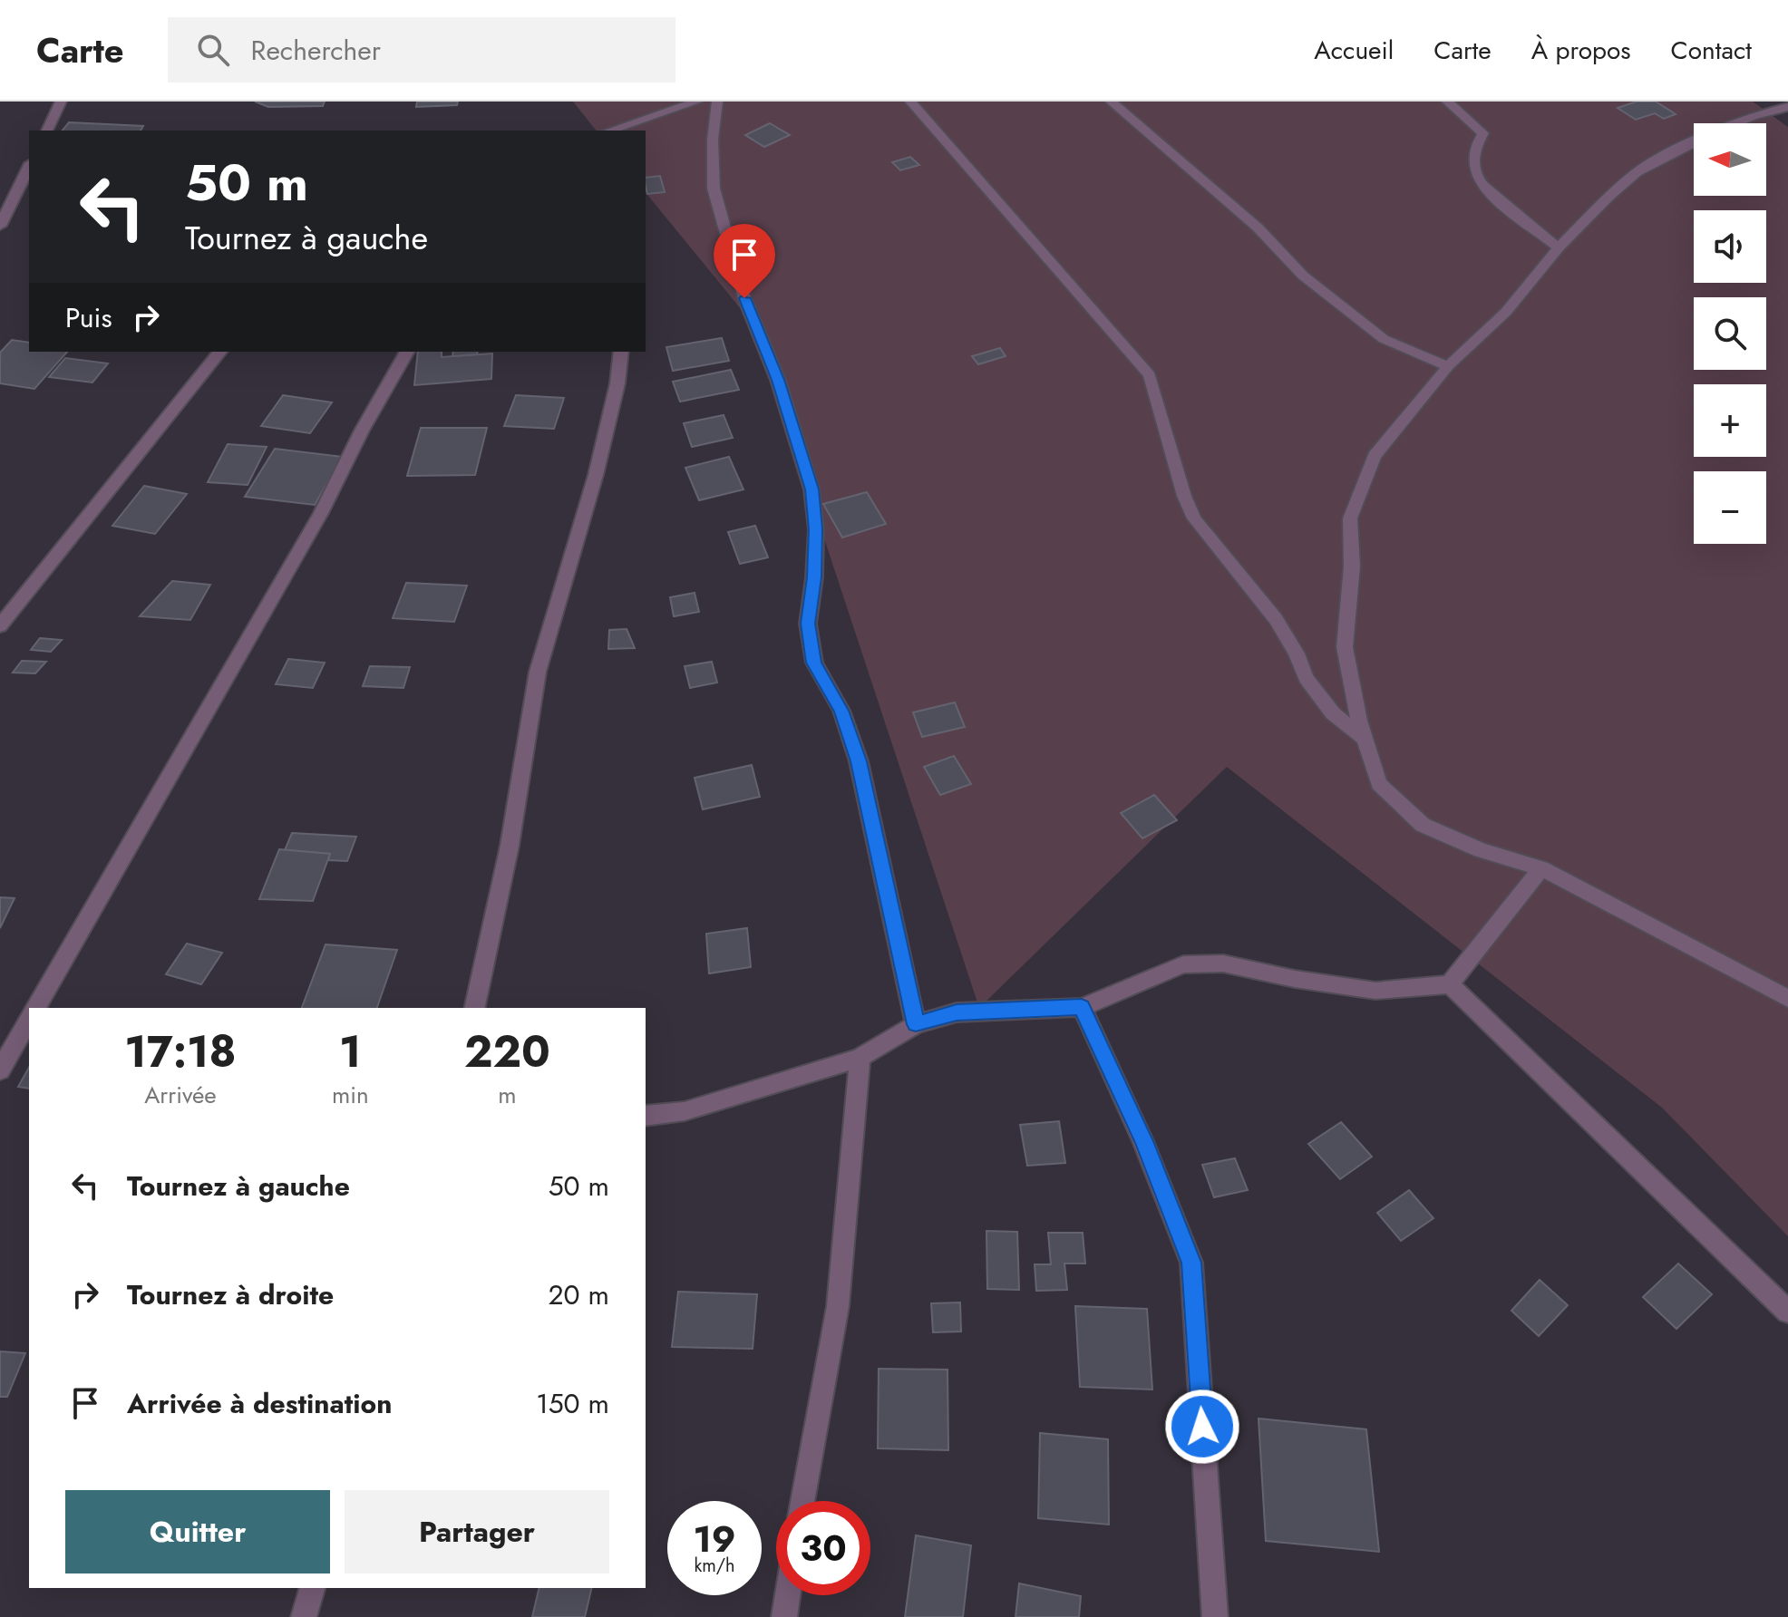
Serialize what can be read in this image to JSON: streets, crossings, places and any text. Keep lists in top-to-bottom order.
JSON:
{
  "north": "left",
  "page": {
    "header": "Carte",
    "search": "Rechercher",
    "nav": [
      "Accueil",
      "Carte",
      "À propos",
      "Contact"
    ],
    "map_buttons": ["+", "−"],
    "turn": ["50 m", "Tournez à gauche"],
    "then": "Puis",
    "eta": [
      "17:18",
      "Arrivée",
      "1",
      "min",
      "220",
      "m"
    ],
    "list": [
      {
        "name": "Tournez à gauche",
        "value": "50 m"
      },
      {
        "name": "Tournez à droite",
        "value": "20 m"
      },
      {
        "name": "Arrivée à destination",
        "value": "150 m"
      }
    ],
    "buttons": ["Quitter", "Partager"],
    "speed": "19 km/h",
    "limit": "30"
  }
}
